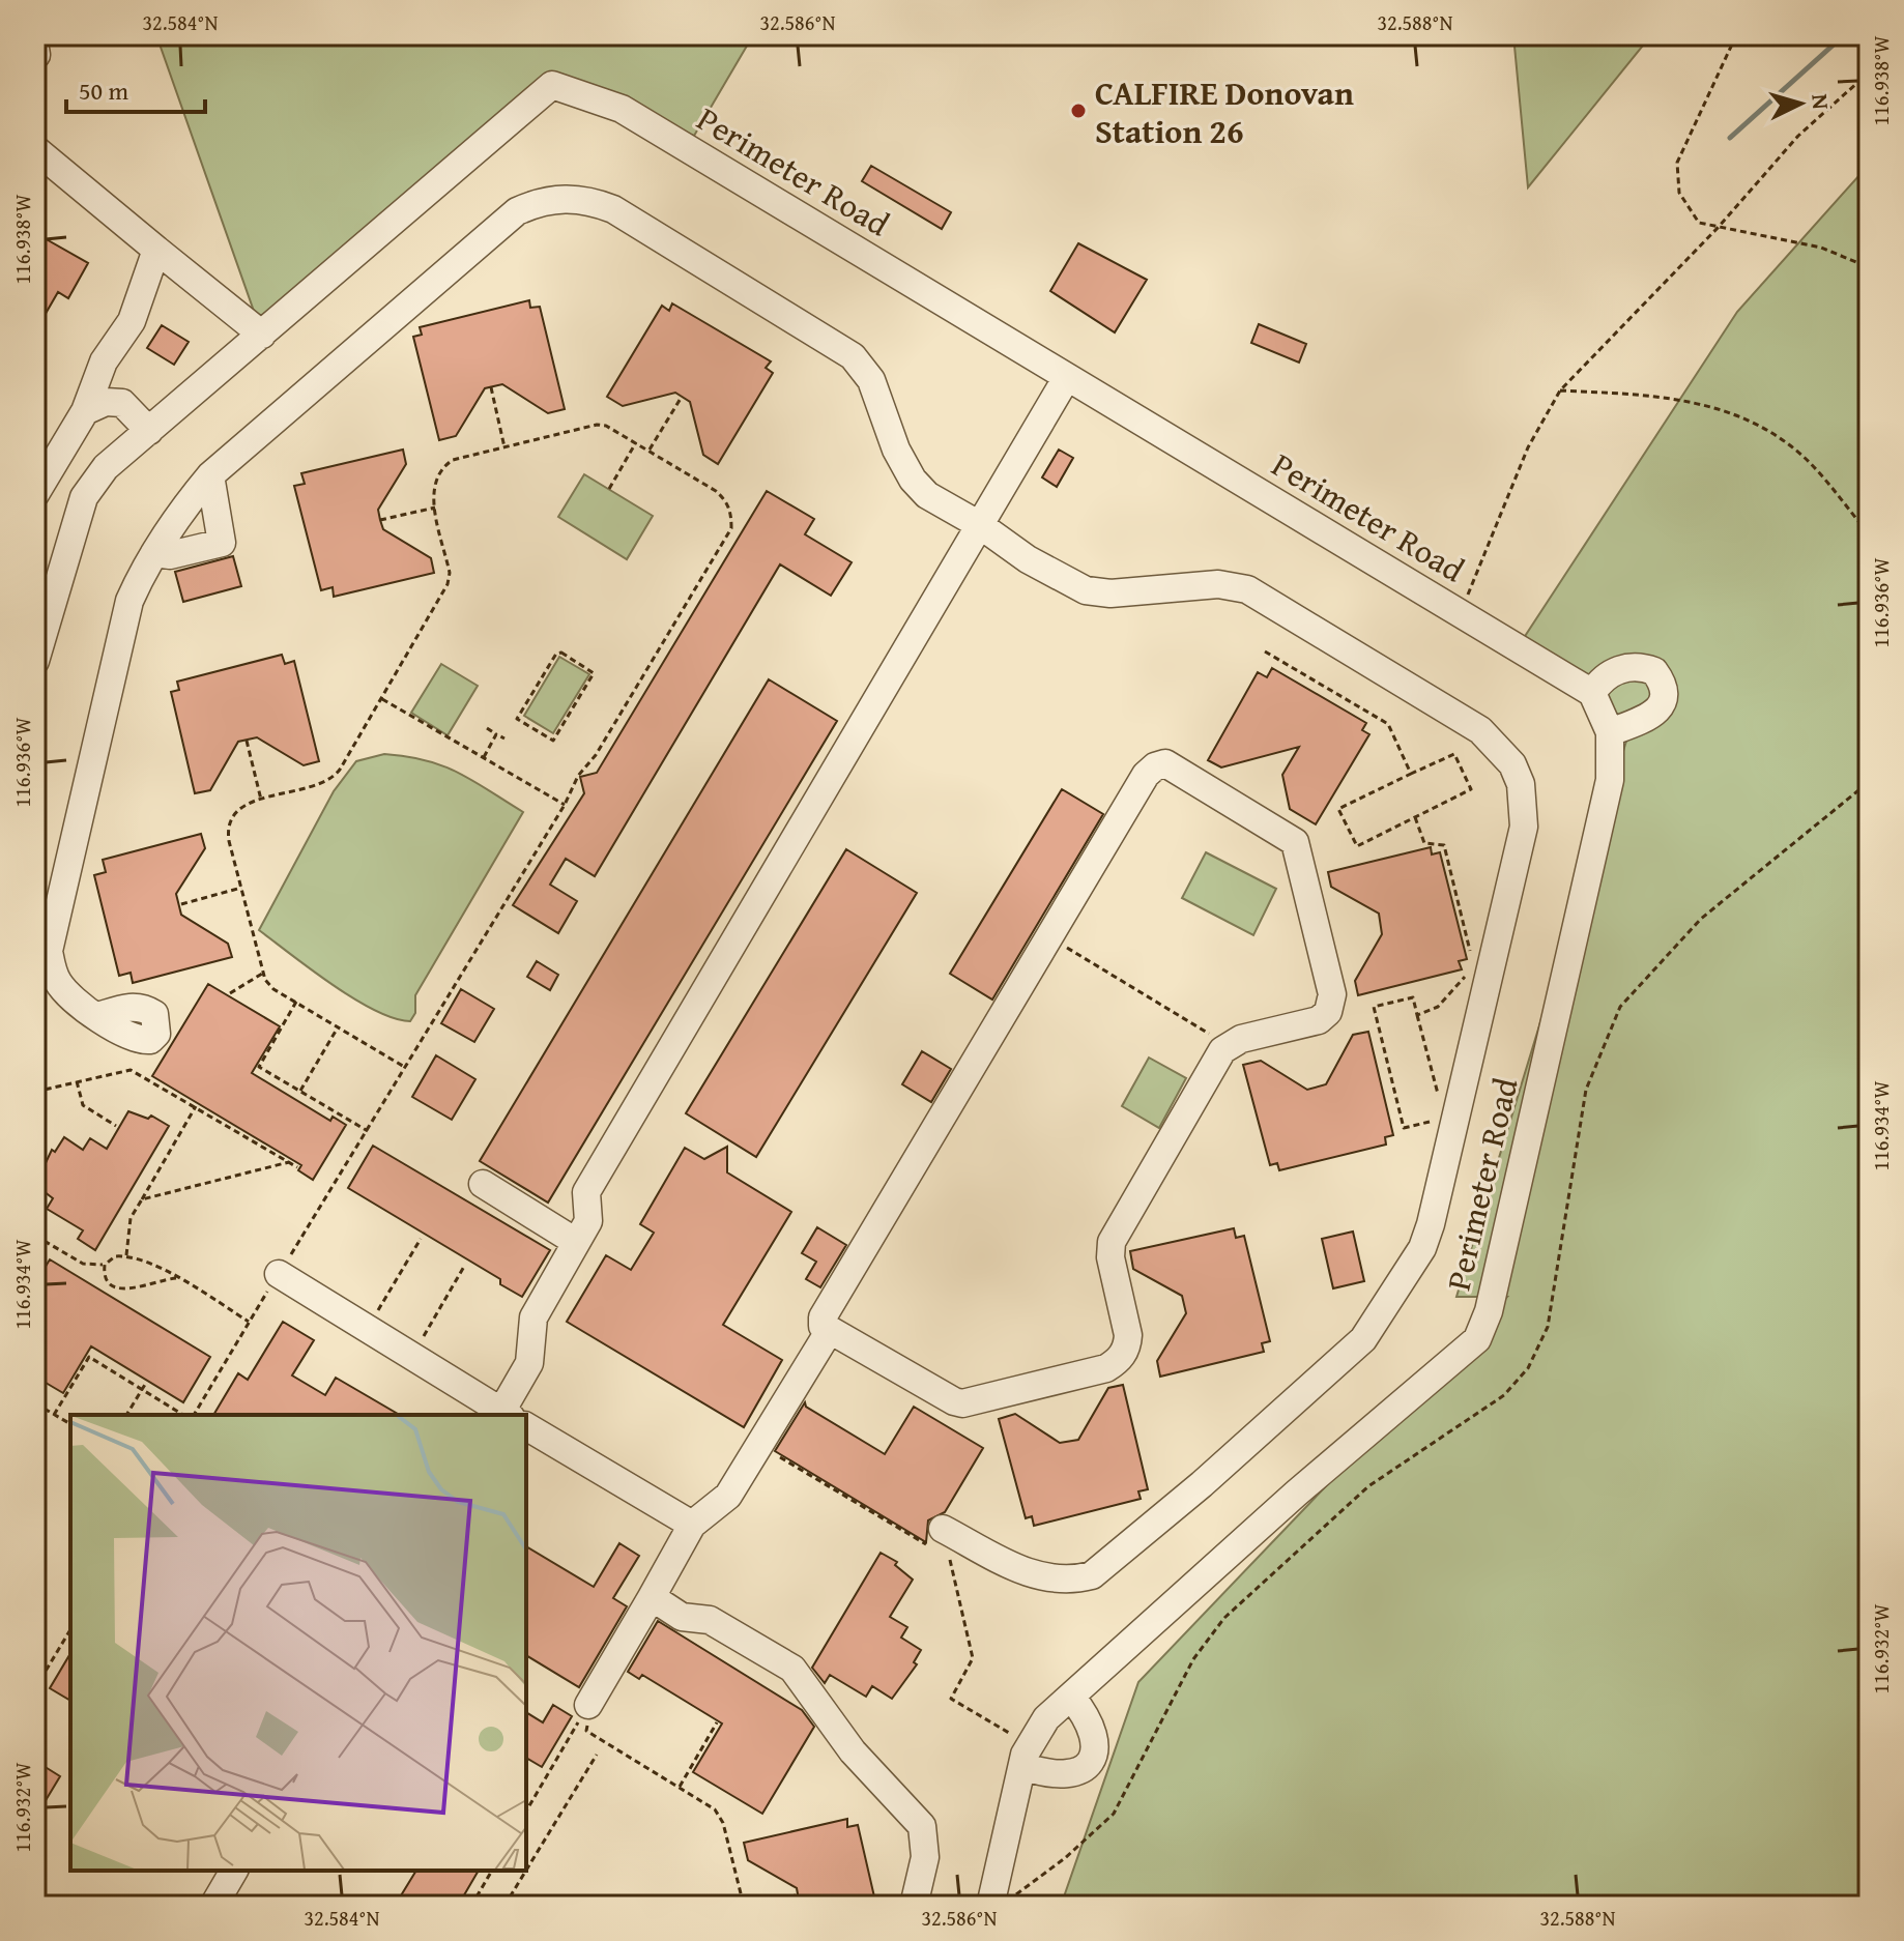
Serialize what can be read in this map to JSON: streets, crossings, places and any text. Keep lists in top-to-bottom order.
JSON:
{
  "streets": {
    "street": ["Perimeter Road"]
  },
  "places": ["CALFIRE Donovan Station 26"],
  "scale_bar": "50 m",
  "north": "right",
  "coordinates": [
    "32.584°N",
    "32.586°N",
    "32.588°N",
    "116.938°W",
    "116.936°W",
    "116.934°W",
    "116.932°W"
  ]
}
